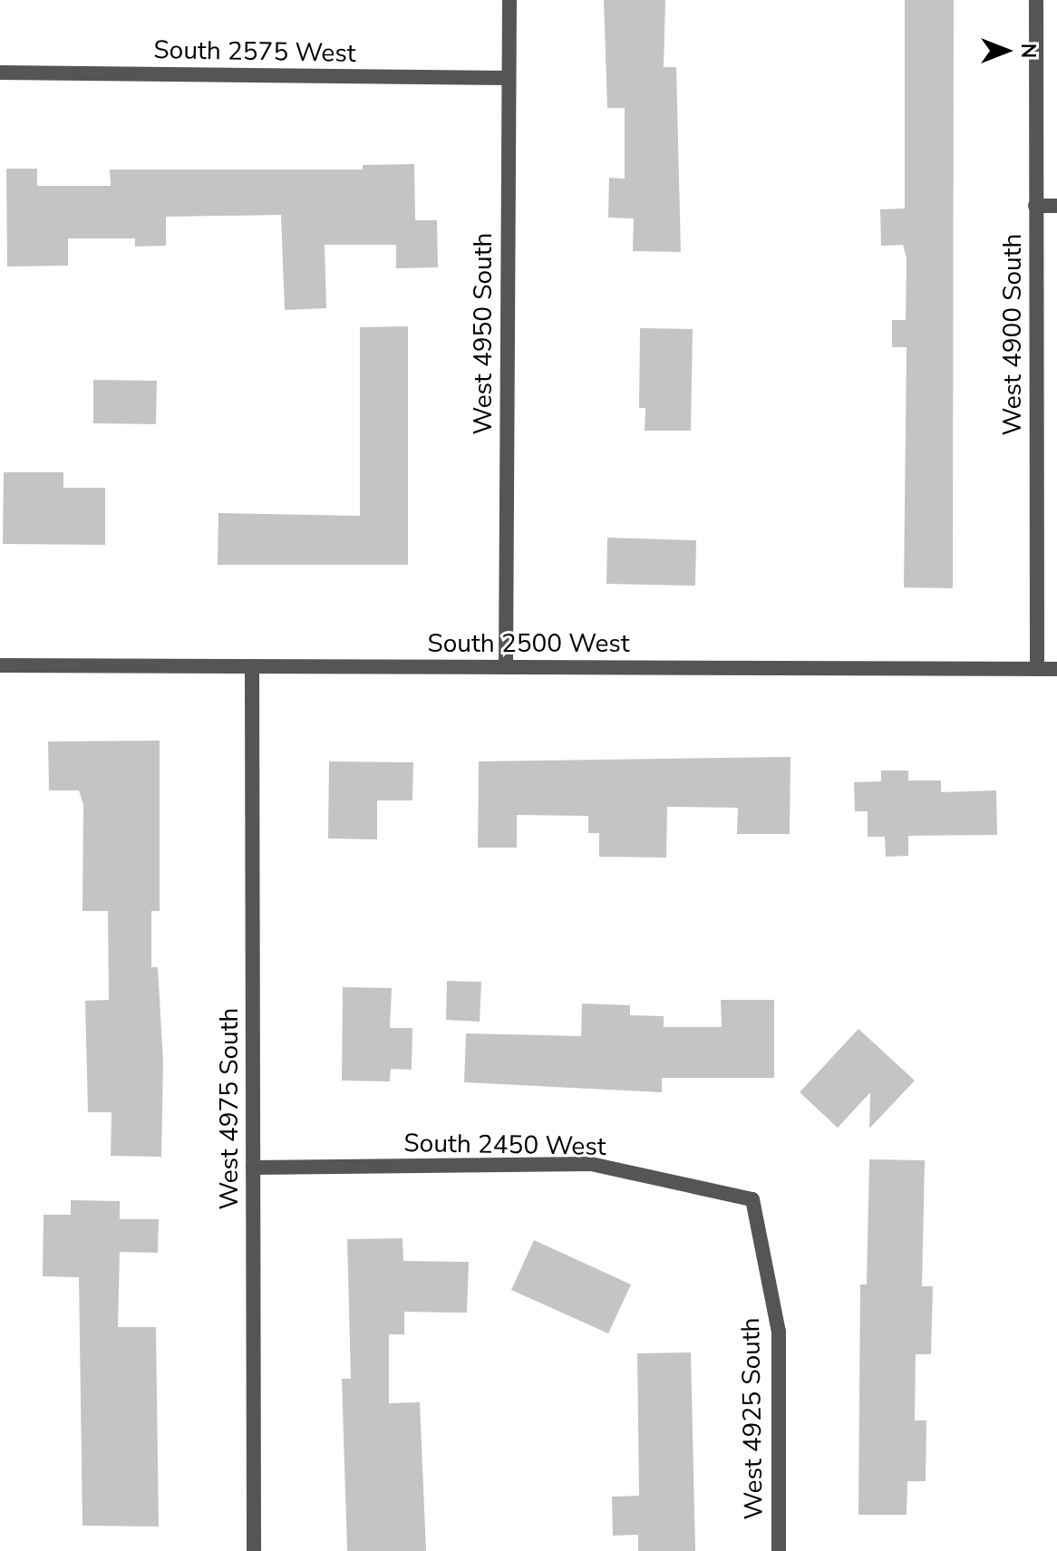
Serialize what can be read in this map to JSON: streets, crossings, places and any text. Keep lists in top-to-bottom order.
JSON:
{
  "streets": {
    "street": [
      "South 2575 West",
      "West 4950 South",
      "West 4900 South",
      "South 2500 West",
      "West 4975 South",
      "South 2450 West",
      "West 4925 South"
    ]
  },
  "crossings": [
    ["South 2575 West", "West 4950 South"],
    ["West 4950 South", "South 2500 West"],
    ["West 4900 South", "South 2500 West"],
    ["South 2500 West", "West 4975 South"],
    ["West 4975 South", "South 2450 West"],
    ["South 2450 West", "West 4925 South"]
  ],
  "north": "right"
}
